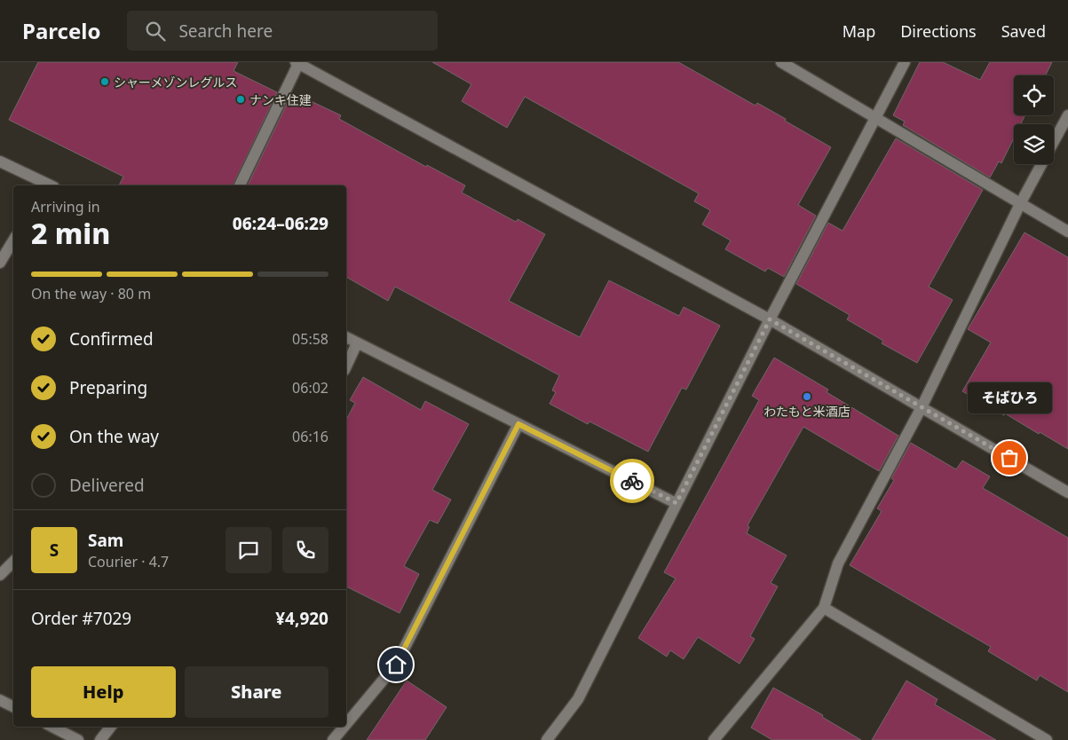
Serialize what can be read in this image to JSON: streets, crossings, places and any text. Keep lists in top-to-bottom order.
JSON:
{
  "places": [
    "シャーメゾンレグルス",
    "ナンキ住建",
    "わたもと米酒店",
    "そばひろ"
  ],
  "page": {
    "header": "Parcelo",
    "search": "Search here",
    "nav": ["Map", "Directions", "Saved"],
    "heading": ["2 min", "Arriving in", "06:24–06:29"],
    "panel": [
      "Sam",
      "Courier · 4.7",
      "Order #7029",
      "¥4,920"
    ],
    "bar": "On the way · 80 m",
    "list": [
      ["Confirmed", "05:58"],
      ["Preparing", "06:02"],
      ["On the way", "06:16"],
      "Delivered"
    ],
    "bubble": "そばひろ",
    "round": "S",
    "buttons": ["Help", "Share"]
  }
}
